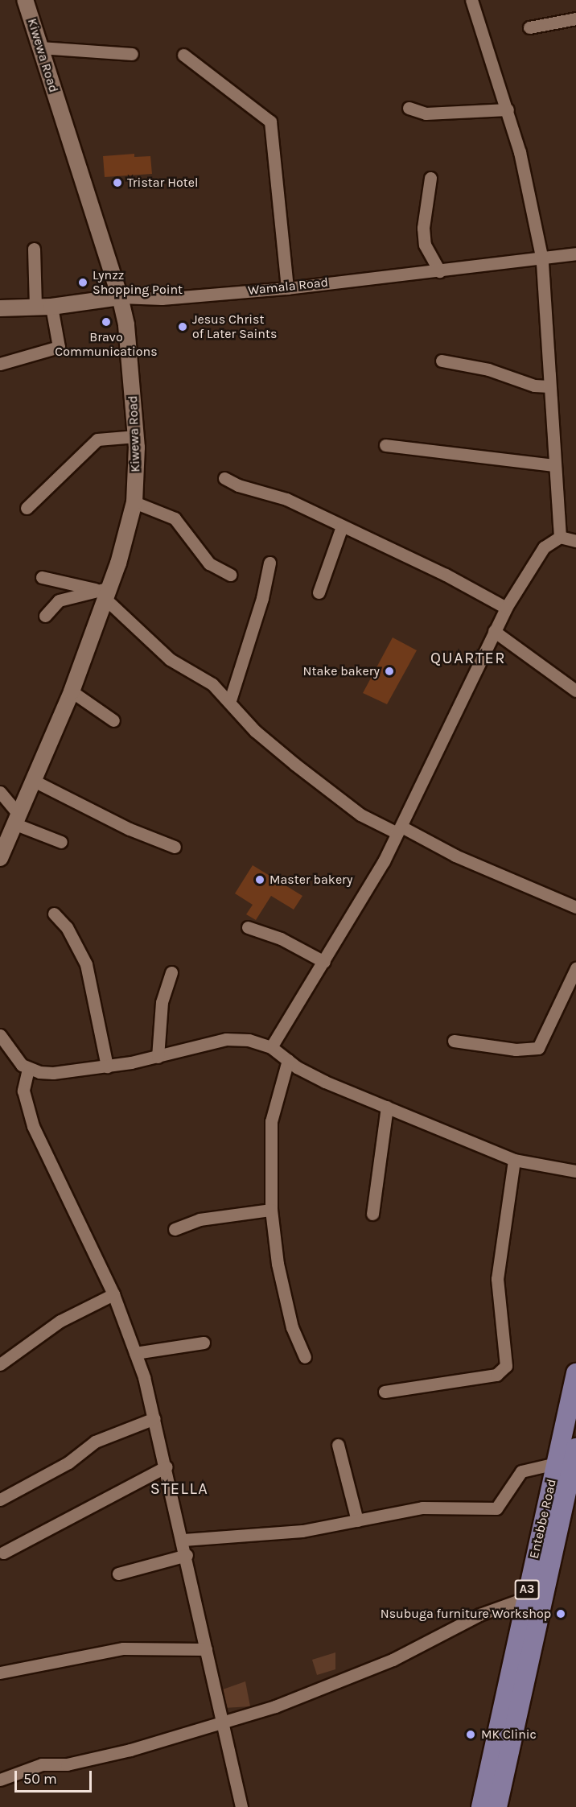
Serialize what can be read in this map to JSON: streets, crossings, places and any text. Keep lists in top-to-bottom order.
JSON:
{
  "streets": {
    "main road": ["Entebbe Road", "A3"],
    "street": ["Kiwewa Road", "Wamala Road"]
  },
  "crossings": [
    ["Kiwewa Road", "Wamala Road"]
  ],
  "districts": ["QUARTER", "STELLA"],
  "places": [
    "Tristar Hotel",
    "Lynzz Shopping Point",
    "Bravo Communications",
    "Jesus Christ of Later Saints",
    "Ntake bakery",
    "Master bakery",
    "Nsubuga furniture Workshop",
    "MK Clinic"
  ],
  "scale_bar": "50 m"
}
